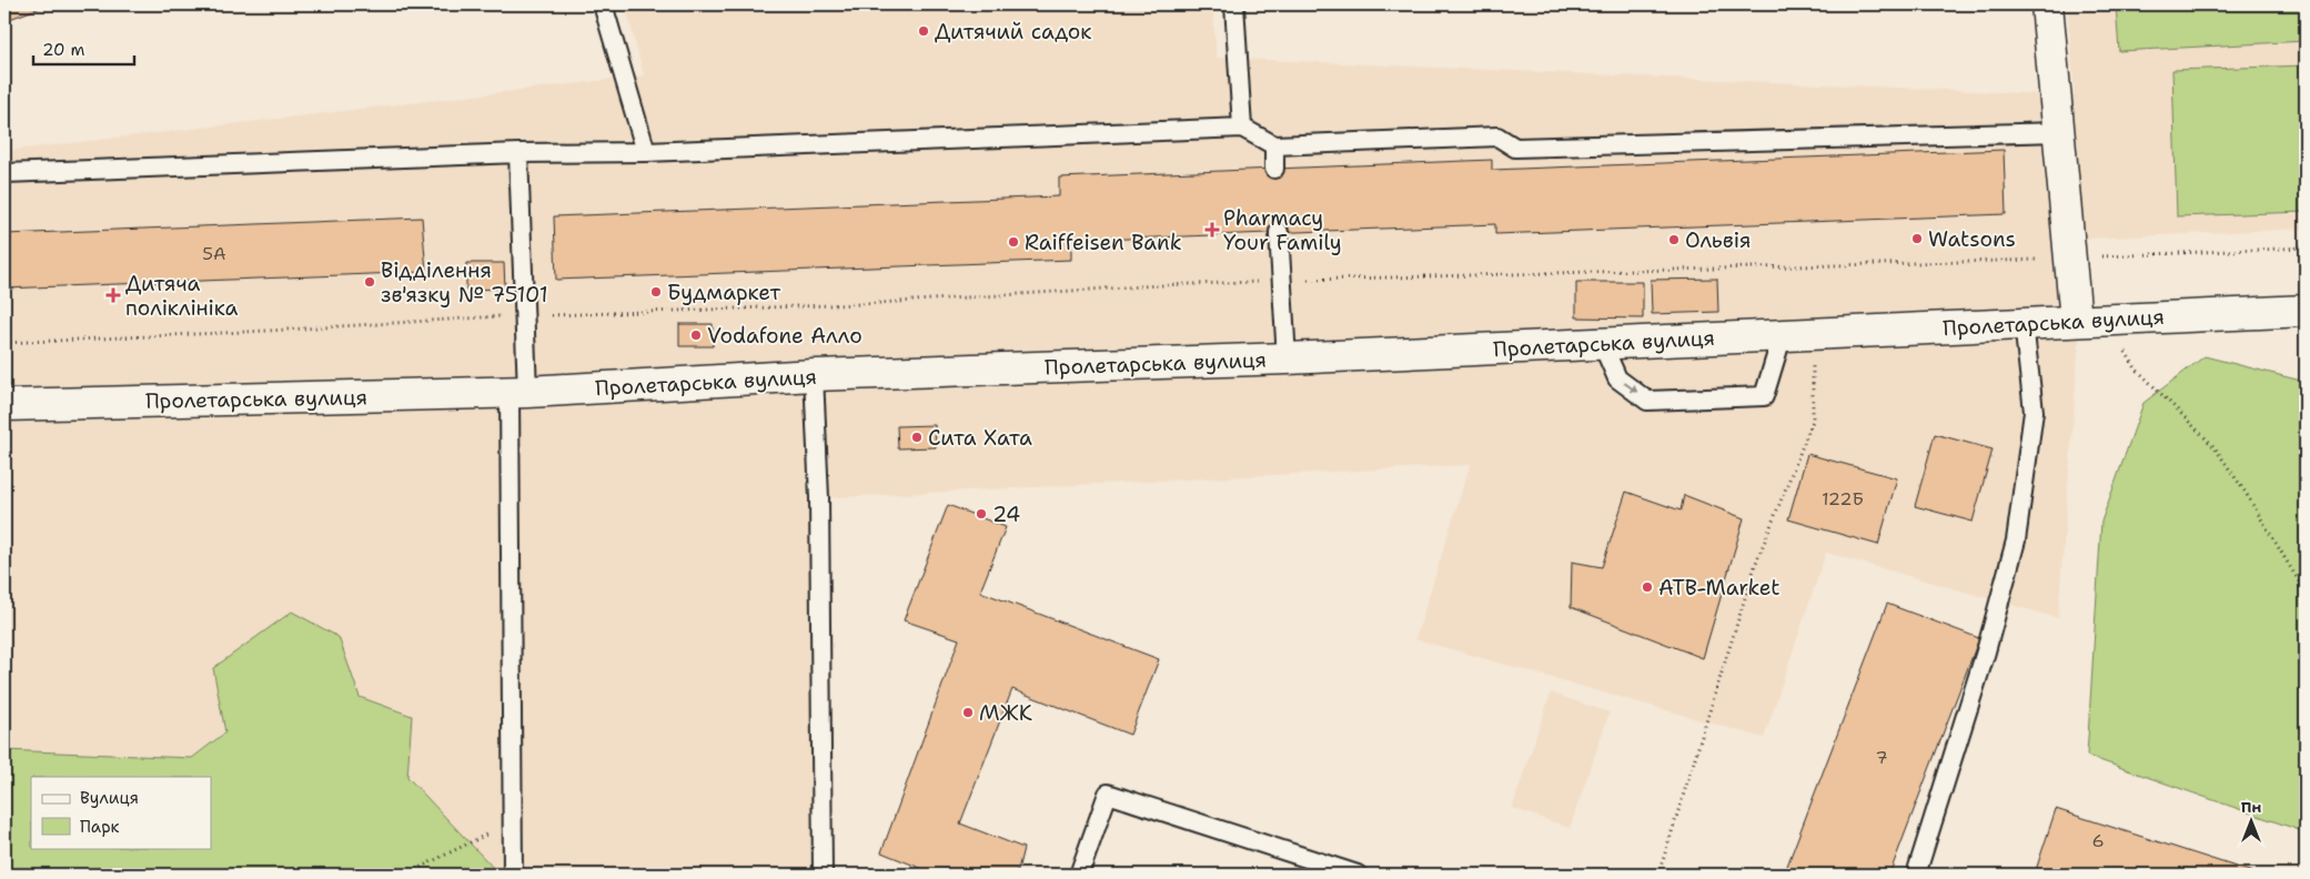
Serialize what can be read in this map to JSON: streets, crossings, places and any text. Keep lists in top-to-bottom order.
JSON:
{
  "streets": {
    "street": ["Пролетарська вулиця"]
  },
  "places": {
    "other": [
      "Дитячий садок",
      "Watsons",
      "Ольвія",
      "Raiffeisen Bank",
      "Відділення зв'язку № 75101",
      "Будмаркет",
      "Vodafone Алло",
      "Сита Хата",
      "24",
      "ATB-Market",
      "МЖК"
    ],
    "health": ["Pharmacy Your Family", "Дитяча поліклініка"]
  },
  "house_numbers": [
    "5А",
    "122Б",
    "7",
    "6"
  ],
  "legend": ["Вулиця", "Парк"],
  "scale_bar": "20 m",
  "north": "top"
}
